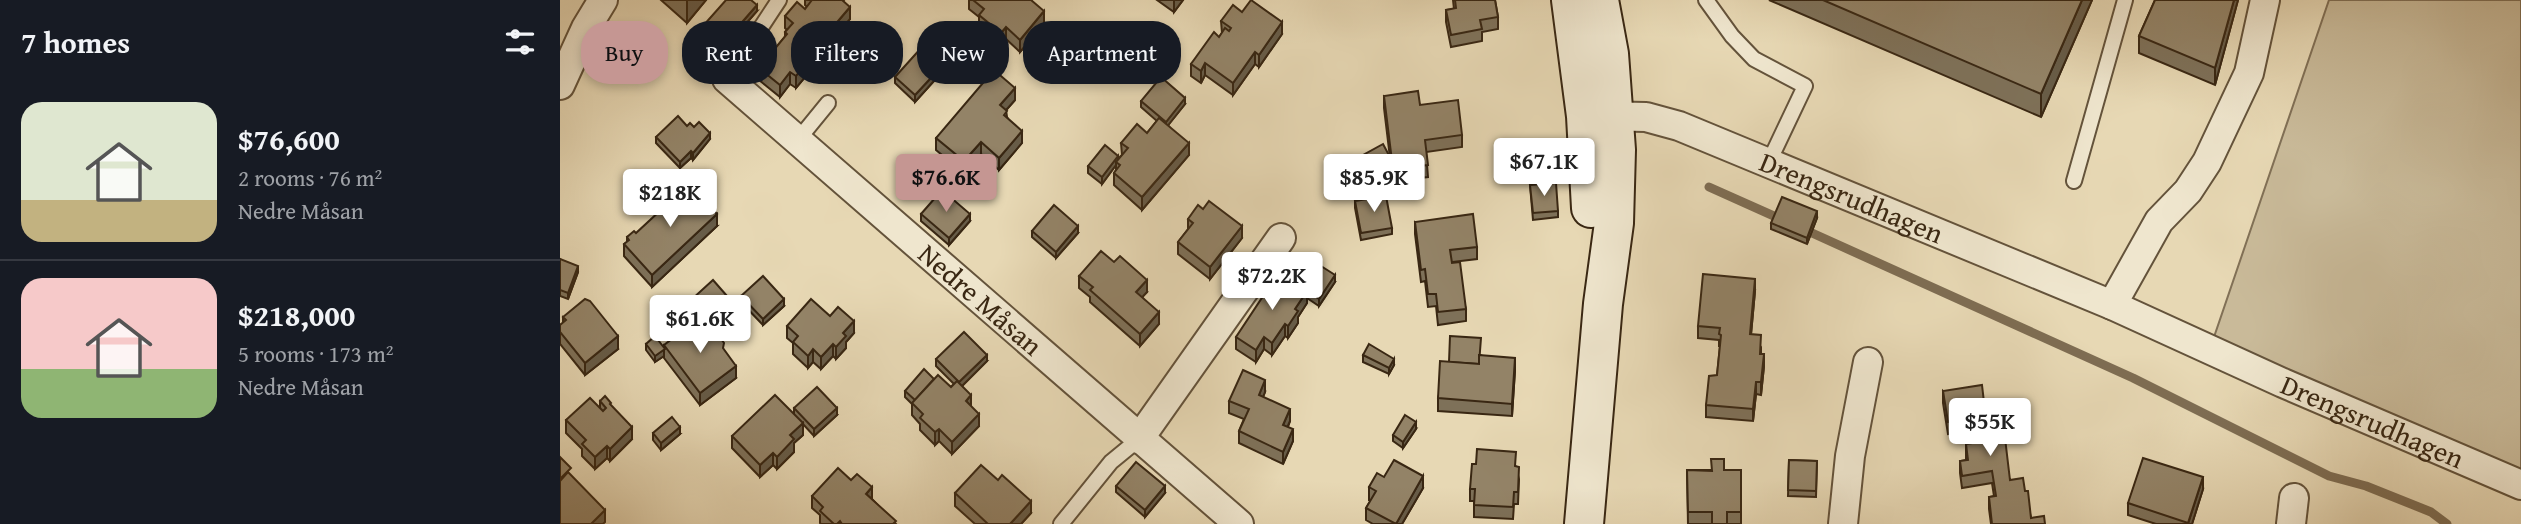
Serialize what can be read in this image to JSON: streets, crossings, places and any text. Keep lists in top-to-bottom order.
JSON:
{
  "streets": {
    "street": ["Drengsrudhagen", "Nedre Måsan"]
  },
  "page": {
    "heading": "7 homes",
    "chip": [
      "Buy",
      "Rent",
      "Filters",
      "New",
      "Apartment"
    ],
    "list": [
      {
        "name": "$76,600",
        "note": "2 rooms · 76 m² · Nedre Måsan"
      },
      {
        "name": "$218,000",
        "note": "5 rooms · 173 m² · Nedre Måsan"
      }
    ],
    "price": [
      "$67.1K",
      "$76.6K",
      "$85.9K",
      "$218K",
      "$72.2K",
      "$61.6K",
      "$55K"
    ]
  }
}
